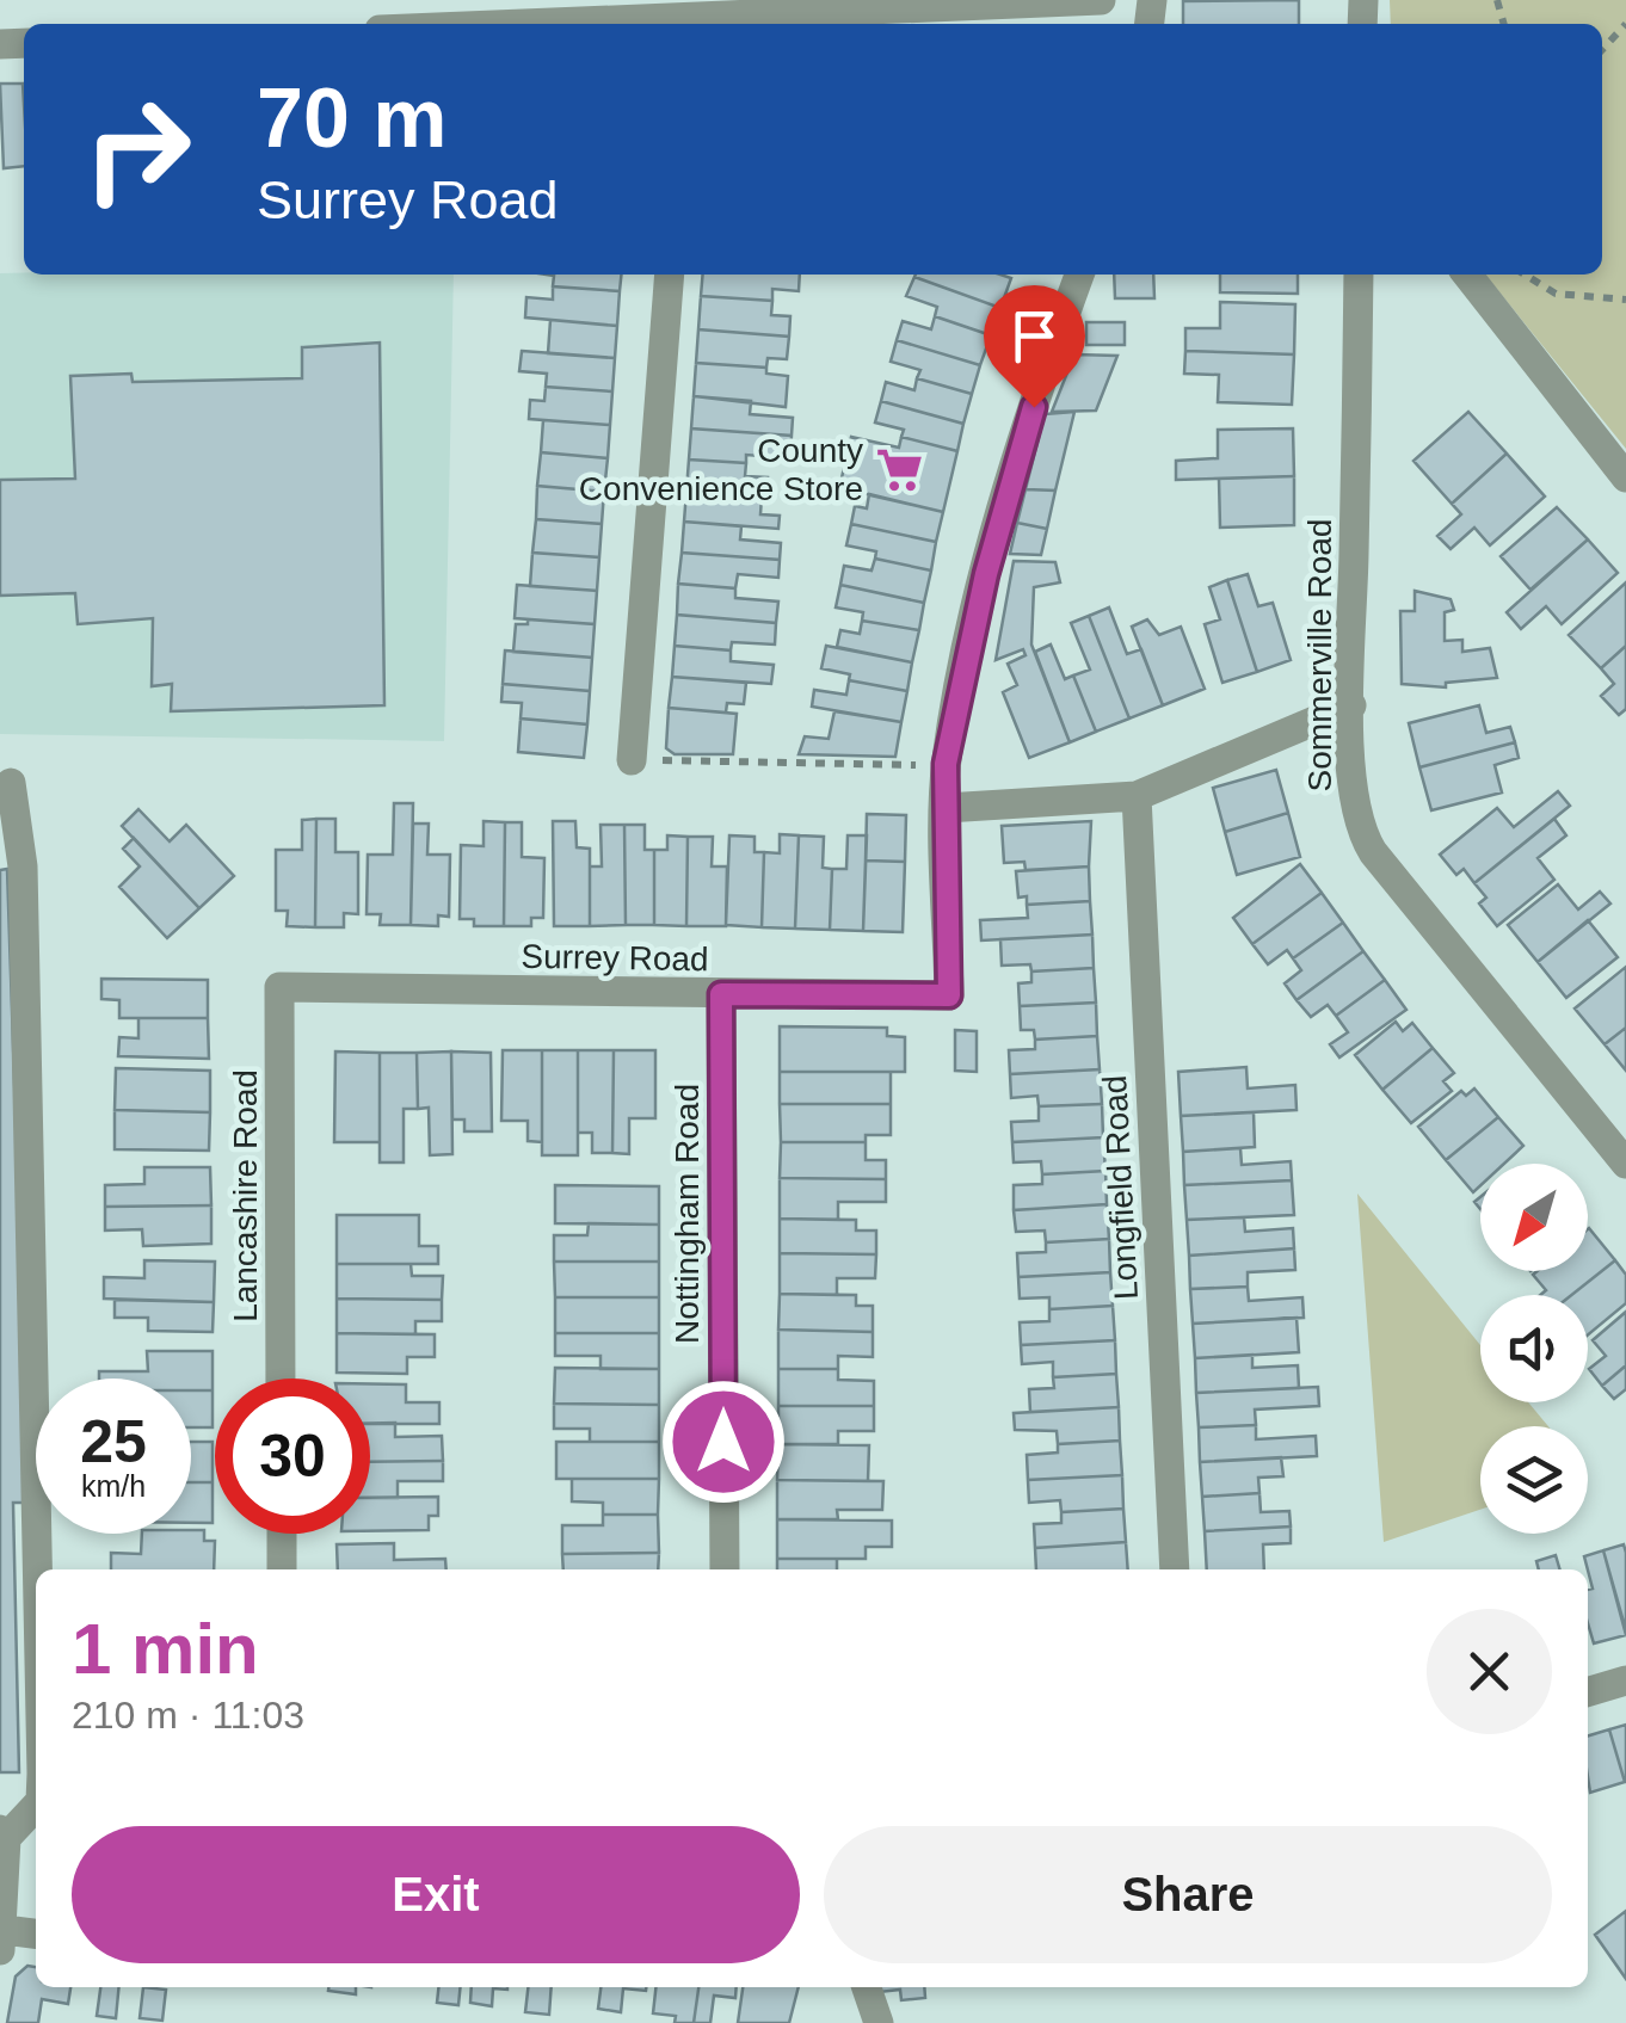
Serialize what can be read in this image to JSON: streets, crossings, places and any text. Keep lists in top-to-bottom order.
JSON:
{
  "streets": {
    "street": [
      "Sommerville Road",
      "Surrey Road",
      "Longfield Road",
      "Lancashire Road",
      "Nottingham Road"
    ]
  },
  "crossings": [
    ["Surrey Road", "Lancashire Road"],
    ["Surrey Road", "Nottingham Road"]
  ],
  "places": {
    "supermarket": ["County Convenience Store"]
  },
  "north": "bottom left",
  "page": {
    "turn": ["70 m", "Surrey Road"],
    "speed": "25 km/h",
    "limit": "30",
    "heading": ["1 min", "210 m · 11:03"],
    "buttons": ["Exit", "Share"]
  }
}
